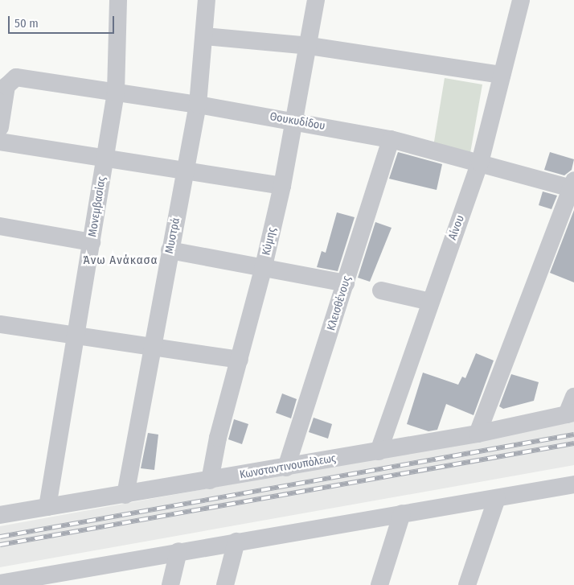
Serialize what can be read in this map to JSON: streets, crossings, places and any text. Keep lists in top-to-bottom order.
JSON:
{
  "streets": {
    "street": [
      "Θουκυδίδου",
      "Μονεμβασίας",
      "Αίνου",
      "Μυστρά",
      "Κύμης",
      "Κλεισθένους",
      "Κωνσταντινουπόλεως"
    ]
  },
  "crossings": [
    ["Θουκυδίδου", "Μονεμβασίας"],
    ["Θουκυδίδου", "Αίνου"],
    ["Θουκυδίδου", "Μυστρά"],
    ["Θουκυδίδου", "Κύμης"],
    ["Θουκυδίδου", "Κλεισθένους"],
    ["Μονεμβασίας", "Κωνσταντινουπόλεως"],
    ["Αίνου", "Κωνσταντινουπόλεως"],
    ["Μυστρά", "Κωνσταντινουπόλεως"],
    ["Κύμης", "Κωνσταντινουπόλεως"],
    ["Κλεισθένους", "Κωνσταντινουπόλεως"]
  ],
  "districts": ["Άνω Ανάκασα"],
  "scale_bar": "50 m"
}
